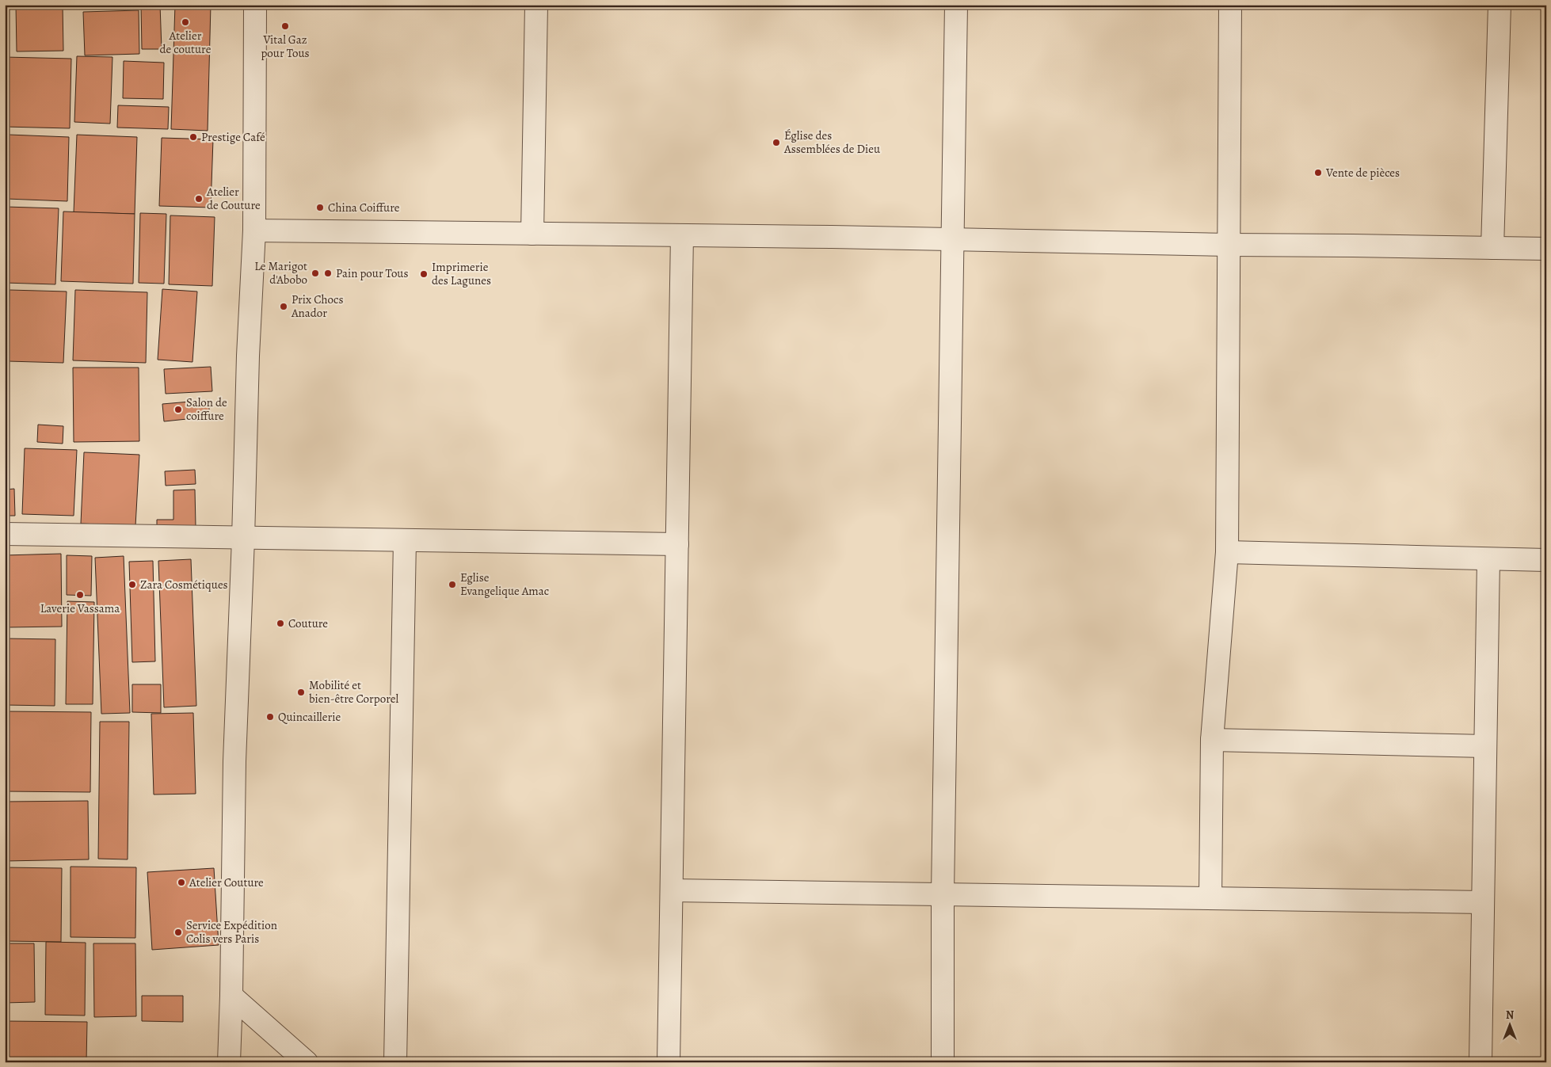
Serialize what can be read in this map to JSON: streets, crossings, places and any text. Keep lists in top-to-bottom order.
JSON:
{
  "places": [
    "Atelier de couture",
    "Vital Gaz pour Tous",
    "Prestige Café",
    "Église des Assemblées de Dieu",
    "Vente de pièces",
    "Atelier de Couture",
    "China Coiffure",
    "Le Marigot d'Abobo",
    "Pain pour Tous",
    "Imprimerie des Lagunes",
    "Prix Chocs Anador",
    "Salon de coiffure",
    "Zara Cosmétiques",
    "Eglise Evangelique Amac",
    "Laverie Vassama",
    "Couture",
    "Mobilité et bien-être Corporel",
    "Quincaillerie",
    "Atelier Couture",
    "Service Expédition Colis vers Paris"
  ],
  "north": "top"
}
